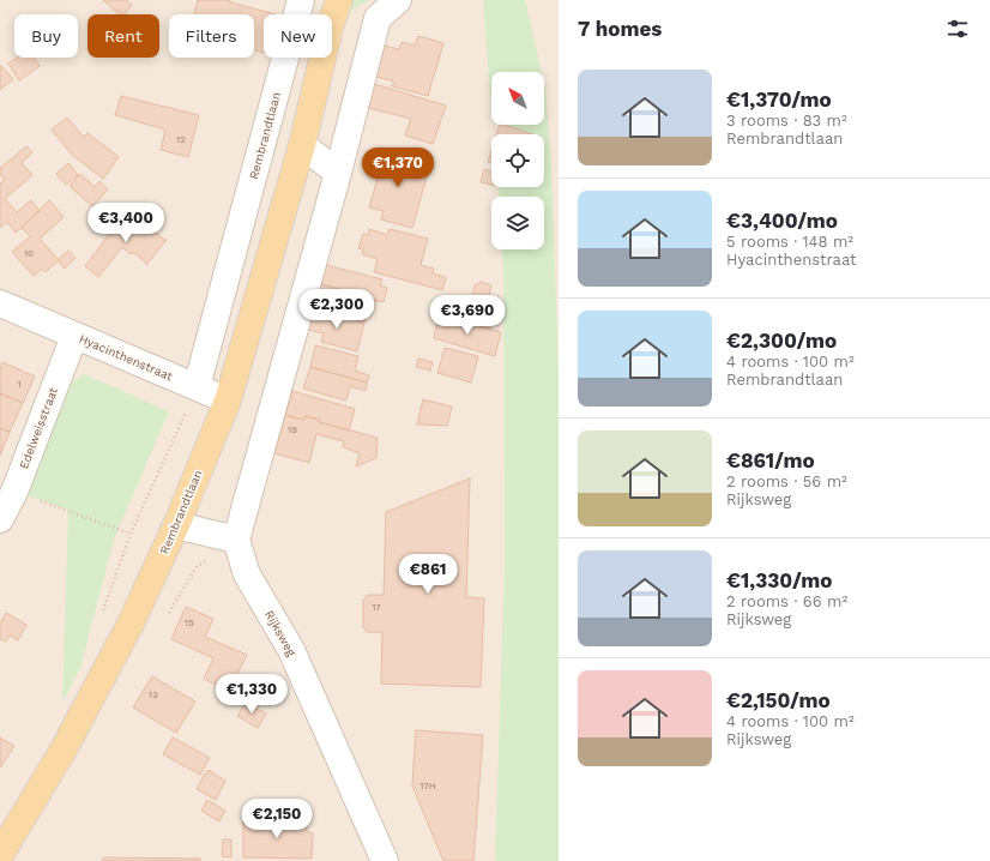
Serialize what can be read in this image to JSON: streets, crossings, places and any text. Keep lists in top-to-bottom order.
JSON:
{
  "streets": {
    "main road": ["Rembrandtlaan"],
    "street": ["Hyacinthenstraat", "Edelweisstraat", "Rijksweg"]
  },
  "crossings": [
    ["Rembrandtlaan", "Hyacinthenstraat"],
    ["Hyacinthenstraat", "Edelweisstraat"]
  ],
  "house_numbers": [
    "12",
    "10",
    "1",
    "19",
    "17",
    "15",
    "13",
    "17H"
  ],
  "north": "top left",
  "page": {
    "heading": "7 homes",
    "chip": [
      "Buy",
      "Rent",
      "Filters",
      "New"
    ],
    "list": [
      {
        "name": "€1,370/mo",
        "note": "3 rooms · 83 m² · Rembrandtlaan"
      },
      {
        "name": "€3,400/mo",
        "note": "5 rooms · 148 m² · Hyacinthenstraat"
      },
      {
        "name": "€2,300/mo",
        "note": "4 rooms · 100 m² · Rembrandtlaan"
      },
      {
        "name": "€861/mo",
        "note": "2 rooms · 56 m² · Rijksweg"
      },
      {
        "name": "€1,330/mo",
        "note": "2 rooms · 66 m² · Rijksweg"
      },
      {
        "name": "€2,150/mo",
        "note": "4 rooms · 100 m² · Rijksweg"
      }
    ],
    "price": [
      "€1,370",
      "€3,400",
      "€2,300",
      "€3,690",
      "€861",
      "€1,330",
      "€2,150"
    ]
  }
}
